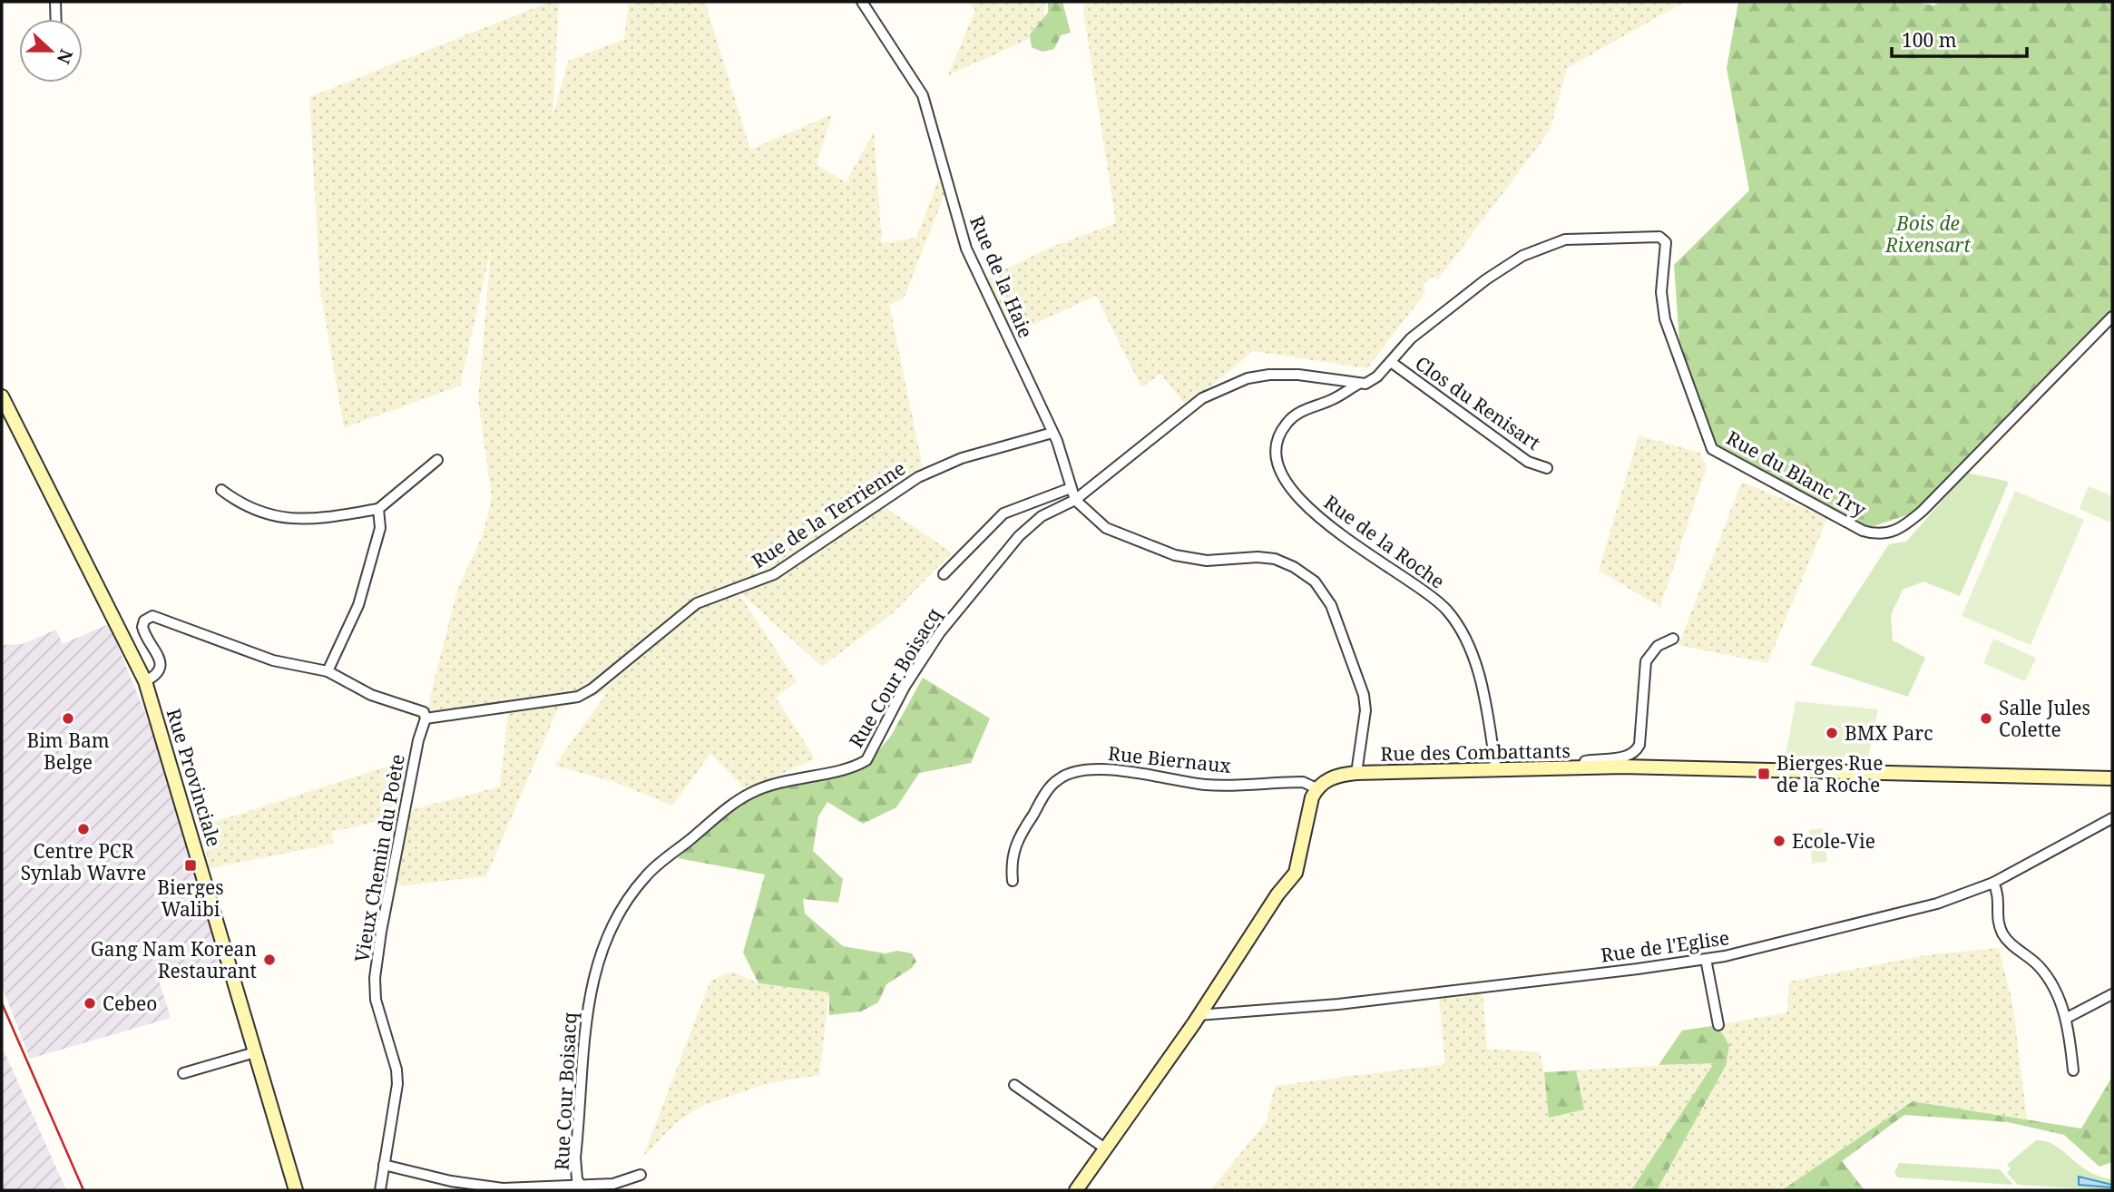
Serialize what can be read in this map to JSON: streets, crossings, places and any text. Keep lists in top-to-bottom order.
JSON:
{
  "streets": {
    "street": [
      "Rue de la Haie",
      "Clos du Renisart",
      "Rue du Blanc Try",
      "Rue de la Terrienne",
      "Rue de la Roche",
      "Rue Cour Boisacq",
      "Rue des Combattants",
      "Rue Biernaux",
      "Rue Provinciale",
      "Vieux Chemin du Poète",
      "Rue de l'Eglise"
    ]
  },
  "crossings": [
    ["Rue de la Haie", "Rue de la Terrienne"],
    ["Rue de la Haie", "Rue Cour Boisacq"],
    ["Clos du Renisart", "Rue de la Roche"],
    ["Rue du Blanc Try", "Rue de la Roche"],
    ["Rue de la Terrienne", "Vieux Chemin du Poète"],
    ["Rue de la Roche", "Rue Cour Boisacq"],
    ["Rue de la Roche", "Rue des Combattants"],
    ["Rue des Combattants", "Rue Biernaux"]
  ],
  "parks": ["Bois de Rixensart"],
  "places": {
    "other": [
      "Bim Bam Belge",
      "Salle Jules Colette",
      "BMX Parc",
      "Centre PCR Synlab Wavre",
      "Ecole-Vie",
      "Gang Nam Korean Restaurant",
      "Cebeo"
    ],
    "transit": ["Bierges Rue de la Roche", "Bierges Walibi"]
  },
  "scale_bar": "100 m",
  "north": "right"
}
